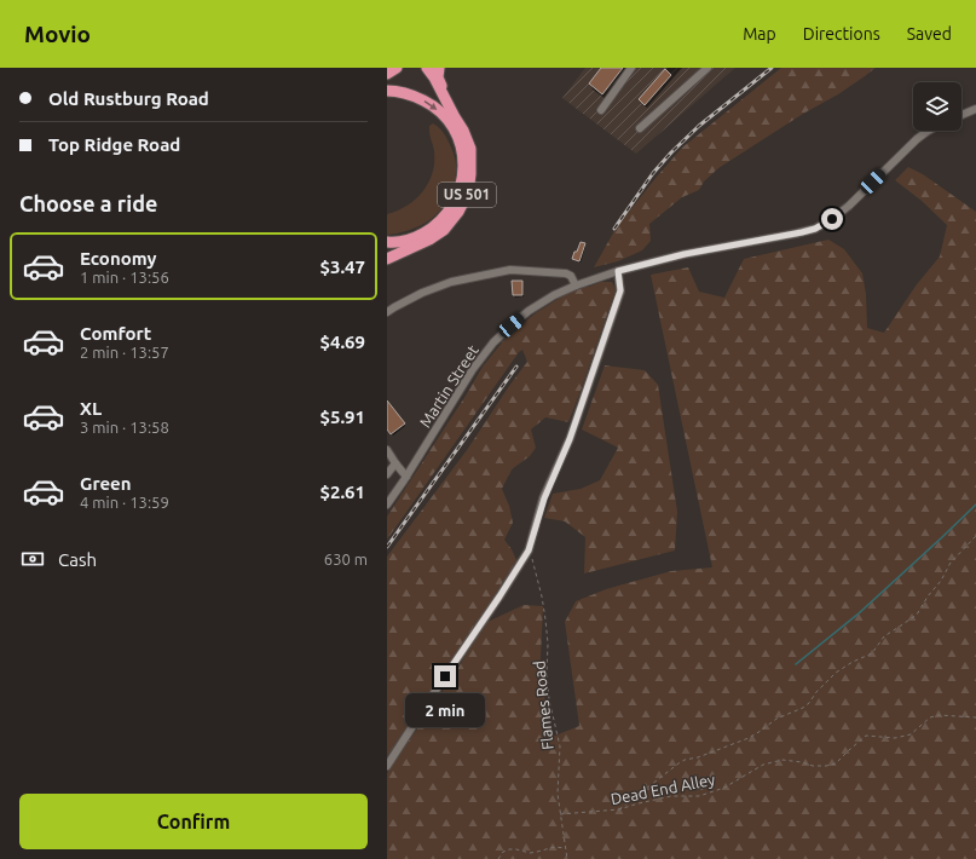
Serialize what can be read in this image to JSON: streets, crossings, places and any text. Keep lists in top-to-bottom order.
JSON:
{
  "streets": {
    "highway": ["US 501"],
    "street": ["Martin Street"],
    "path": ["Flames Road", "Dead End Alley"]
  },
  "crossings": [
    ["Flames Road", "Dead End Alley"]
  ],
  "page": {
    "header": "Movio",
    "nav": ["Map", "Directions", "Saved"],
    "banner": ["Old Rustburg Road", "Top Ridge Road"],
    "heading": "Choose a ride",
    "list": [
      {
        "name": "Economy",
        "note": "1 min · 13:56",
        "value": "$3.47"
      },
      {
        "name": "Comfort",
        "note": "2 min · 13:57",
        "value": "$4.69"
      },
      {
        "name": "XL",
        "note": "3 min · 13:58",
        "value": "$5.91"
      },
      {
        "name": "Green",
        "note": "4 min · 13:59",
        "value": "$2.61"
      }
    ],
    "pay": ["Cash", "630 m"],
    "bubble": "2 min",
    "buttons": "Confirm"
  }
}
